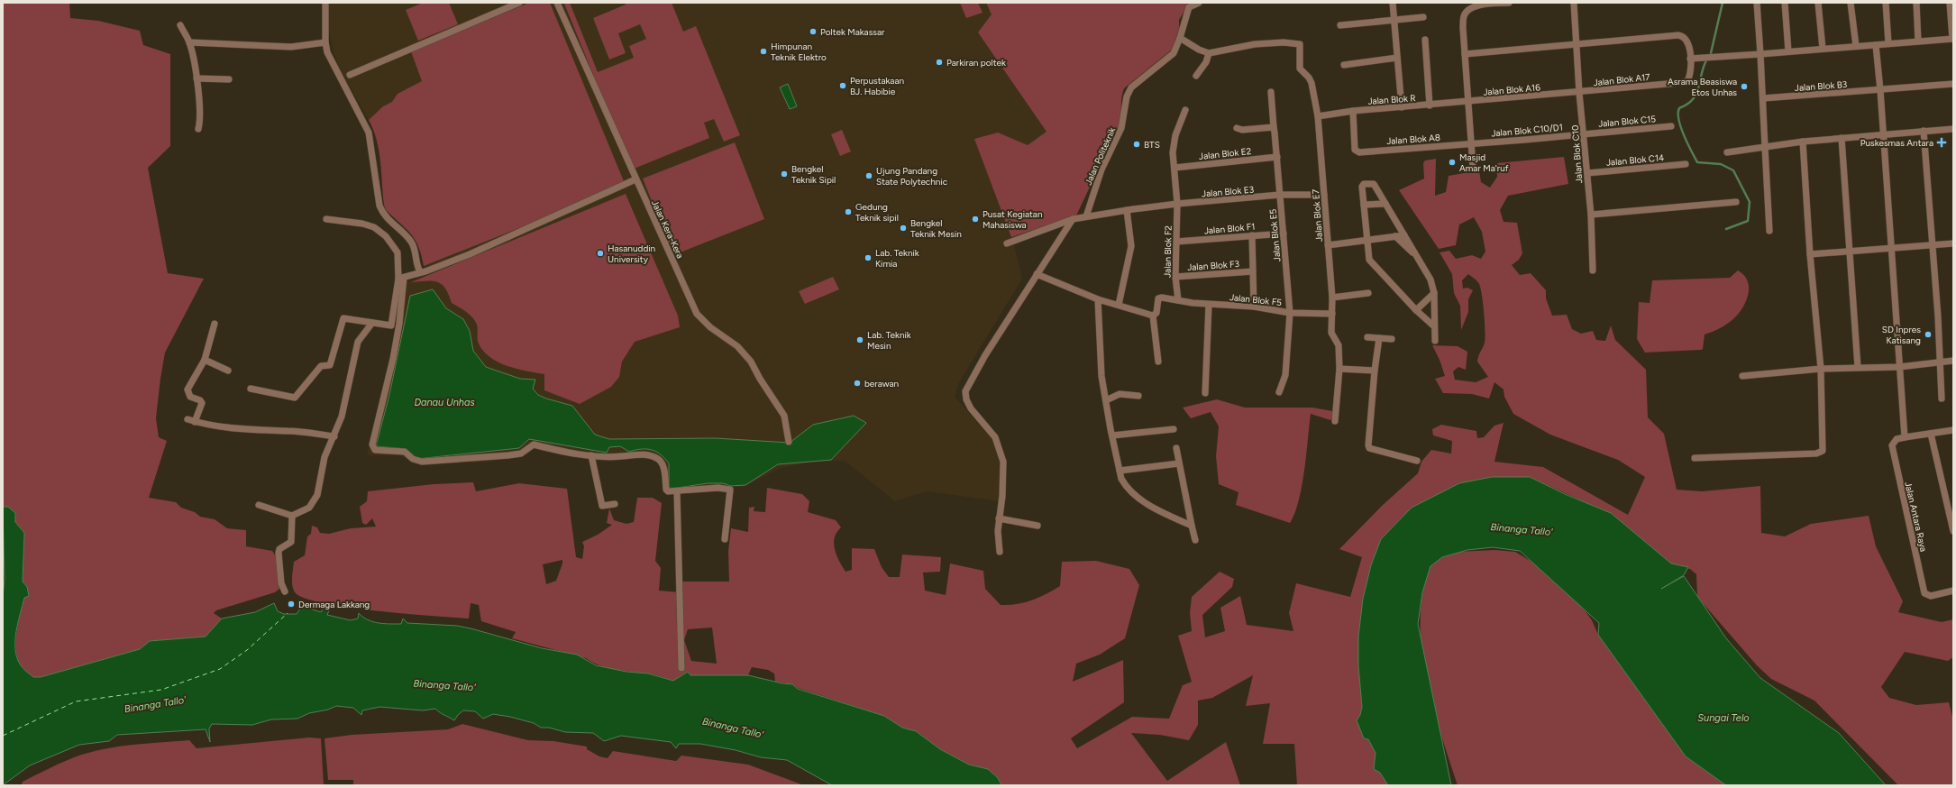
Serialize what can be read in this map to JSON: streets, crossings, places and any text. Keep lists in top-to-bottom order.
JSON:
{
  "streets": {
    "street": [
      "Jalan Blok A17",
      "Jalan Blok B3",
      "Jalan Blok A16",
      "Jalan Blok R",
      "Jalan Blok C15",
      "Jalan Blok C10/D1",
      "Jalan Blok A8",
      "Jalan Blok E2",
      "Jalan Blok C10",
      "Jalan Politeknik",
      "Jalan Blok C14",
      "Jalan Blok E3",
      "Jalan Blok E7",
      "Jalan Blok F1",
      "Jalan Kera-Kera",
      "Jalan Blok E5",
      "Jalan Blok F2",
      "Jalan Blok F3",
      "Jalan Blok F5",
      "Jalan Antara Raya"
    ]
  },
  "crossings": [
    ["Jalan Blok A17", "Jalan Blok A16"],
    ["Jalan Blok A17", "Jalan Blok C10"],
    ["Jalan Blok A16", "Jalan Blok R"],
    ["Jalan Blok R", "Jalan Blok A8"],
    ["Jalan Blok R", "Jalan Blok E7"],
    ["Jalan Blok C15", "Jalan Blok C10/D1"],
    ["Jalan Blok C15", "Jalan Blok C10"],
    ["Jalan Blok C10/D1", "Jalan Blok A8"],
    ["Jalan Blok C10/D1", "Jalan Blok C10"],
    ["Jalan Blok E2", "Jalan Blok E5"],
    ["Jalan Blok E2", "Jalan Blok F2"],
    ["Jalan Blok C10", "Jalan Blok C14"],
    ["Jalan Politeknik", "Jalan Blok E3"],
    ["Jalan Blok E3", "Jalan Blok E7"],
    ["Jalan Blok E3", "Jalan Blok E5"],
    ["Jalan Blok E3", "Jalan Blok F2"],
    ["Jalan Blok E7", "Jalan Blok F5"],
    ["Jalan Blok F1", "Jalan Blok E5"],
    ["Jalan Blok F1", "Jalan Blok F2"],
    ["Jalan Blok E5", "Jalan Blok F5"],
    ["Jalan Blok F2", "Jalan Blok F3"],
    ["Jalan Blok F2", "Jalan Blok F5"]
  ],
  "water": ["Danau Unhas", "Binanga Tallo'", "Sungai Telo"],
  "places": {
    "other": [
      "Poltek Makassar",
      "Himpunan Teknik Elektro",
      "Parkiran poltek",
      "Perpustakaan BJ. Habibie",
      "Asrama Beasiswa Etos Unhas",
      "BTS",
      "Masjid Amar Ma'ruf",
      "Bengkel Teknik Sipil",
      "Ujung Pandang State Polytechnic",
      "Gedung Teknik sipil",
      "Pusat Kegiatan Mahasiswa",
      "Bengkel Teknik Mesin",
      "Hasanuddin University",
      "Lab. Teknik Kimia",
      "SD Inpres Katisang",
      "Lab. Teknik Mesin",
      "berawan",
      "Dermaga Lakkang"
    ],
    "health": ["Puskesmas Antara"]
  }
}
